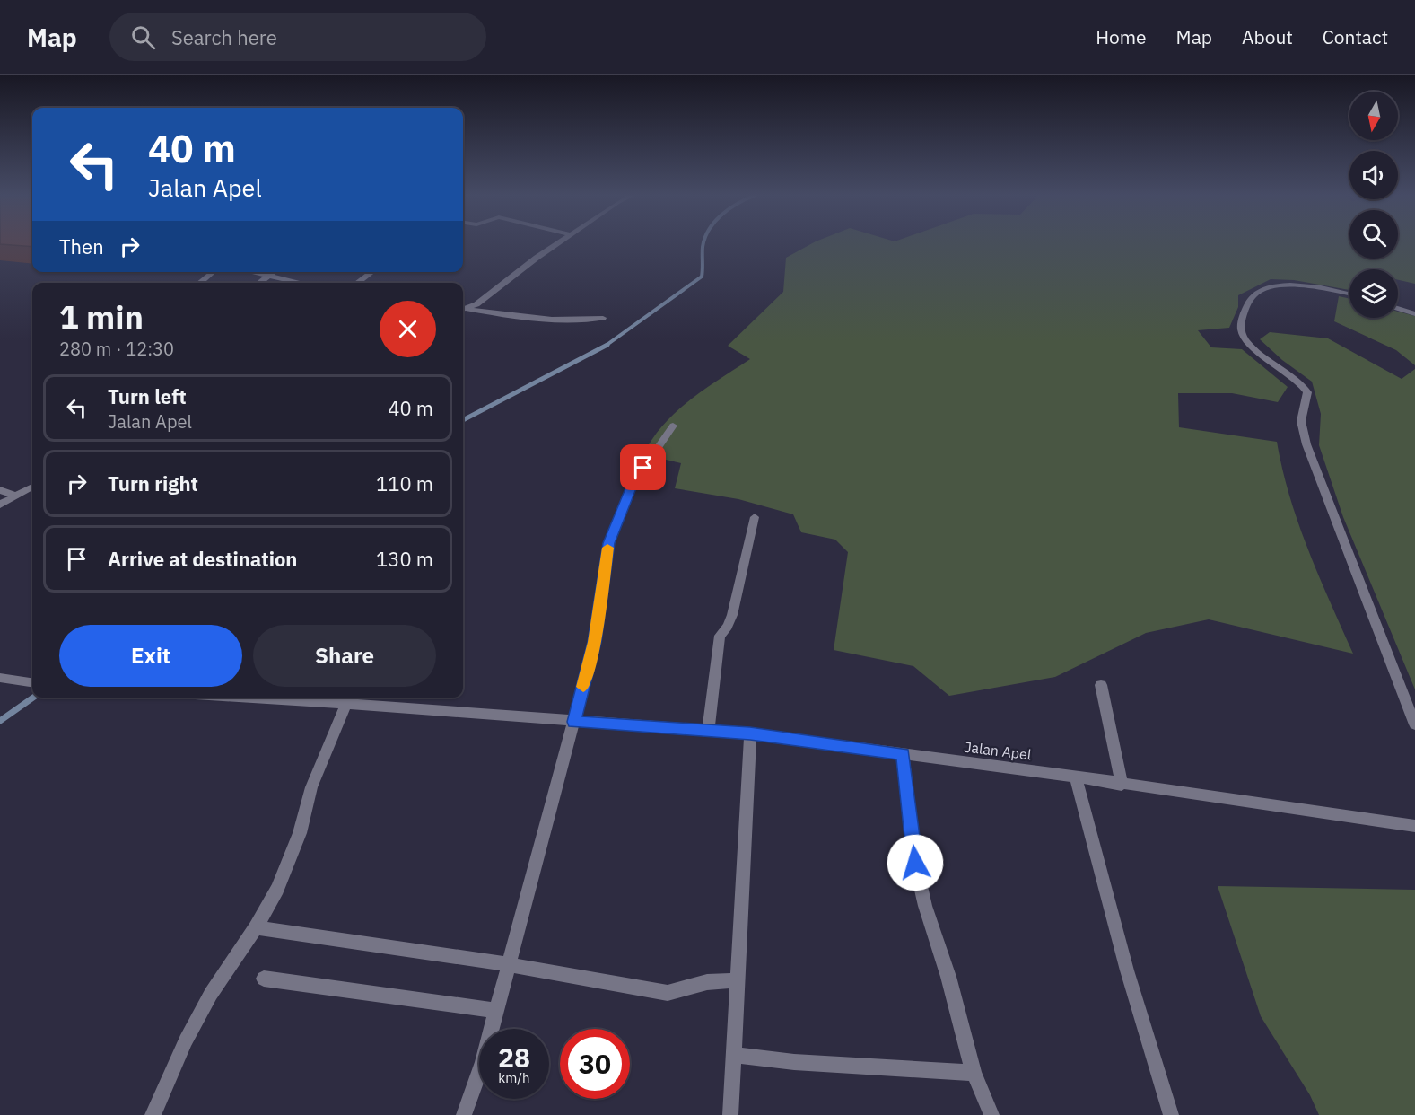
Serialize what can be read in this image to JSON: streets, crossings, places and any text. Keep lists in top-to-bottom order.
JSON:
{
  "streets": {
    "street": ["Jalan Apel"]
  },
  "north": "bottom",
  "page": {
    "header": "Map",
    "search": "Search here",
    "nav": [
      "Home",
      "Map",
      "About",
      "Contact"
    ],
    "turn": ["40 m", "Jalan Apel"],
    "then": "Then",
    "heading": ["1 min", "280 m · 12:30"],
    "list": [
      {
        "name": "Turn left",
        "note": "Jalan Apel",
        "value": "40 m"
      },
      {
        "name": "Turn right",
        "value": "110 m"
      },
      {
        "name": "Arrive at destination",
        "value": "130 m"
      }
    ],
    "buttons": ["Exit", "Share"],
    "speed": "28 km/h",
    "limit": "30"
  }
}
